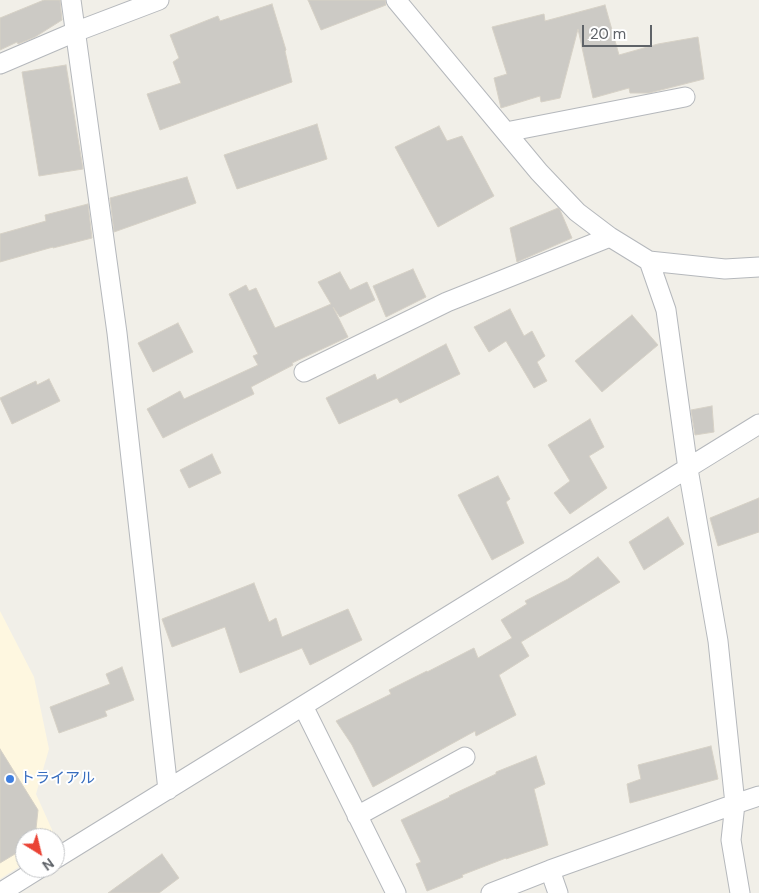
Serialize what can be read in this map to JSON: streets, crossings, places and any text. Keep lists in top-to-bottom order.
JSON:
{
  "places": ["トライアル"],
  "scale_bar": "20 m",
  "north": "bottom right"
}
